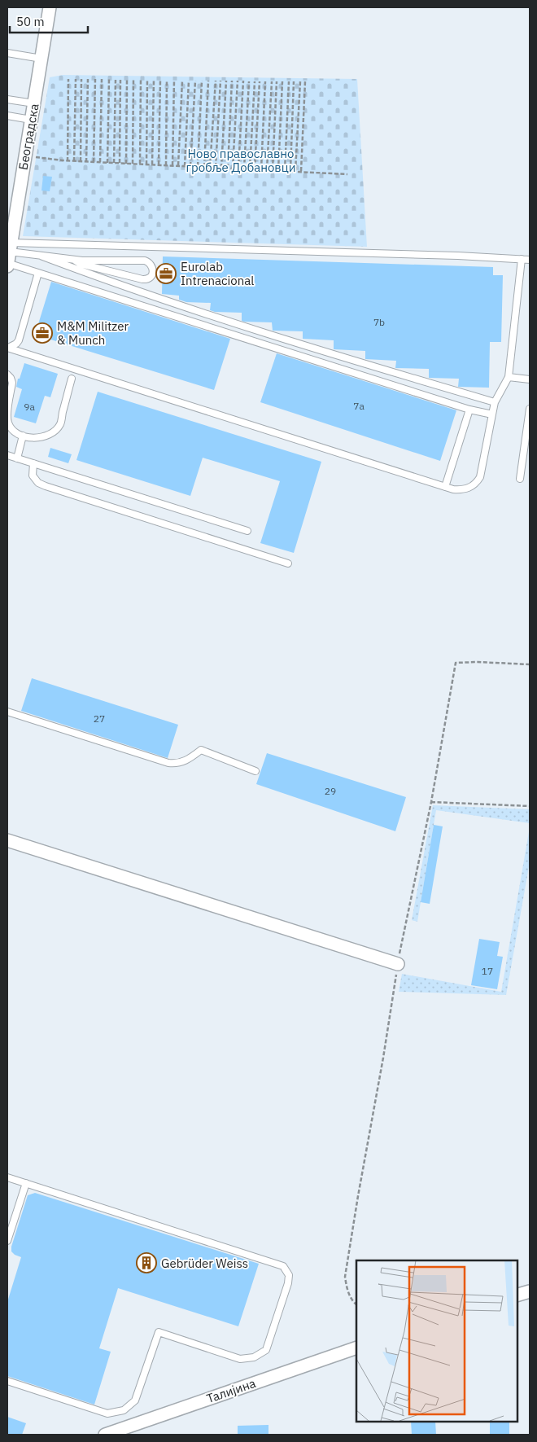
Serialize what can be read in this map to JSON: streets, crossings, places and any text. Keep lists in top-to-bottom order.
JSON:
{
  "streets": {
    "street": ["Београдска", "Талијина"]
  },
  "parks": ["Ново православно гробље Добановци"],
  "places": {
    "office": ["Eurolab Intrenacional", "M&M Militzer & Munch"],
    "building": ["Gebrüder Weiss"]
  },
  "house_numbers": [
    "7b",
    "7a",
    "9a",
    "27",
    "29",
    "17"
  ],
  "scale_bar": "50 m"
}
